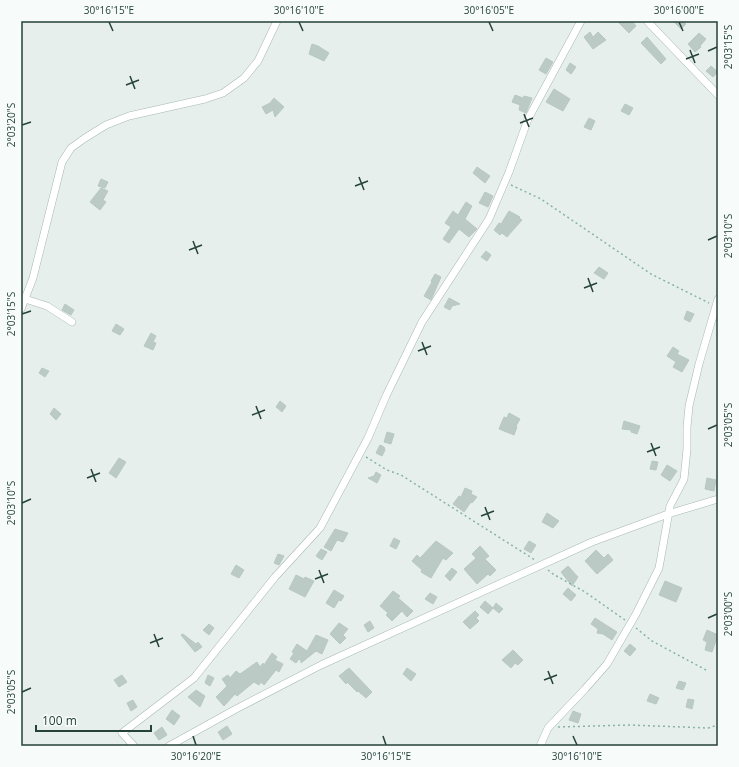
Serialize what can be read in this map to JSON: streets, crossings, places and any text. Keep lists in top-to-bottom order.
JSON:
{
  "scale_bar": "100 m",
  "coordinates": [
    "30°16'15\"E",
    "30°16'10\"E",
    "30°16'05\"E",
    "30°16'00\"E",
    "2°03'15\"S",
    "2°03'20\"S",
    "2°03'10\"S",
    "2°03'05\"S",
    "2°03'00\"S",
    "30°16'20\"E"
  ]
}
